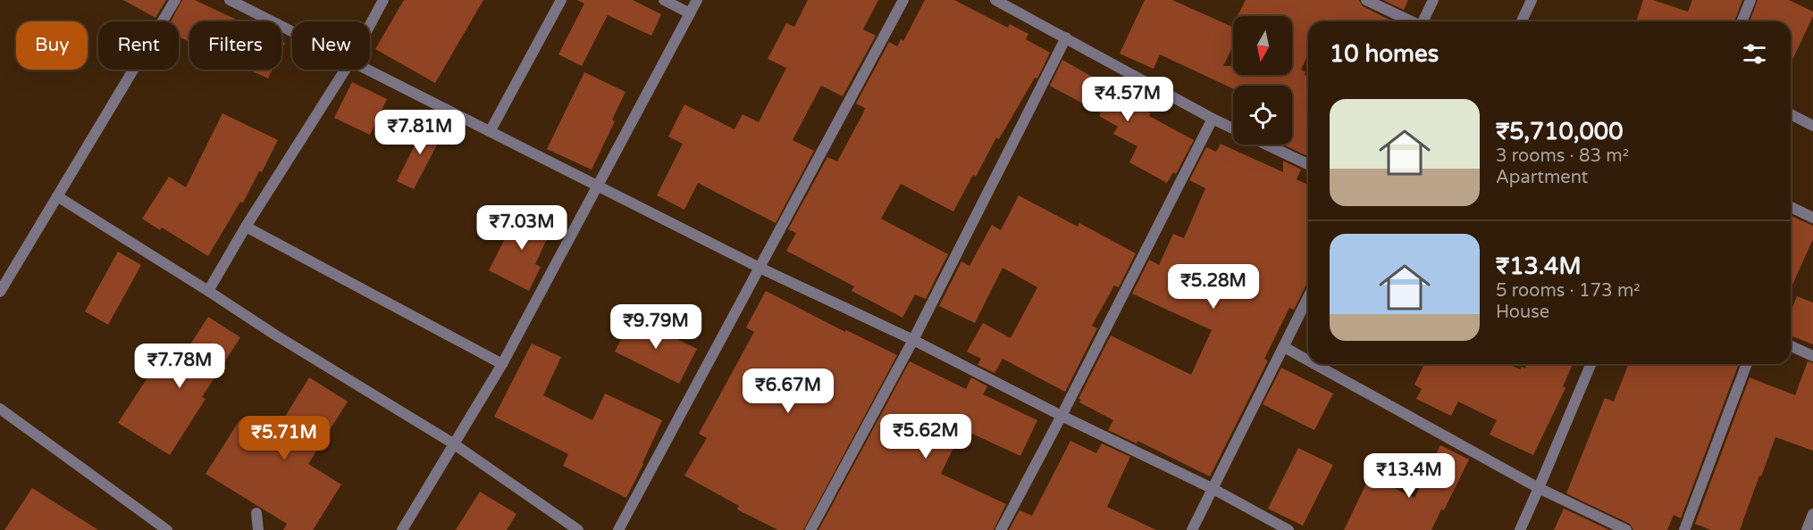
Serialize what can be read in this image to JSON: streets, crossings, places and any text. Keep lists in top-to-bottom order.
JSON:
{
  "north": "bottom",
  "page": {
    "chip": [
      "Buy",
      "Rent",
      "Filters",
      "New"
    ],
    "heading": "10 homes",
    "price": [
      "₹4.57M",
      "₹7.81M",
      "₹7.03M",
      "₹5.28M",
      "₹9.79M",
      "₹7.78M",
      "₹6.67M",
      "₹5.62M",
      "₹5.71M",
      "₹13.4M"
    ],
    "list": [
      {
        "name": "₹5,710,000",
        "note": "3 rooms · 83 m² · Apartment"
      },
      {
        "name": "₹13.4M",
        "note": "5 rooms · 173 m² · House"
      }
    ]
  }
}
